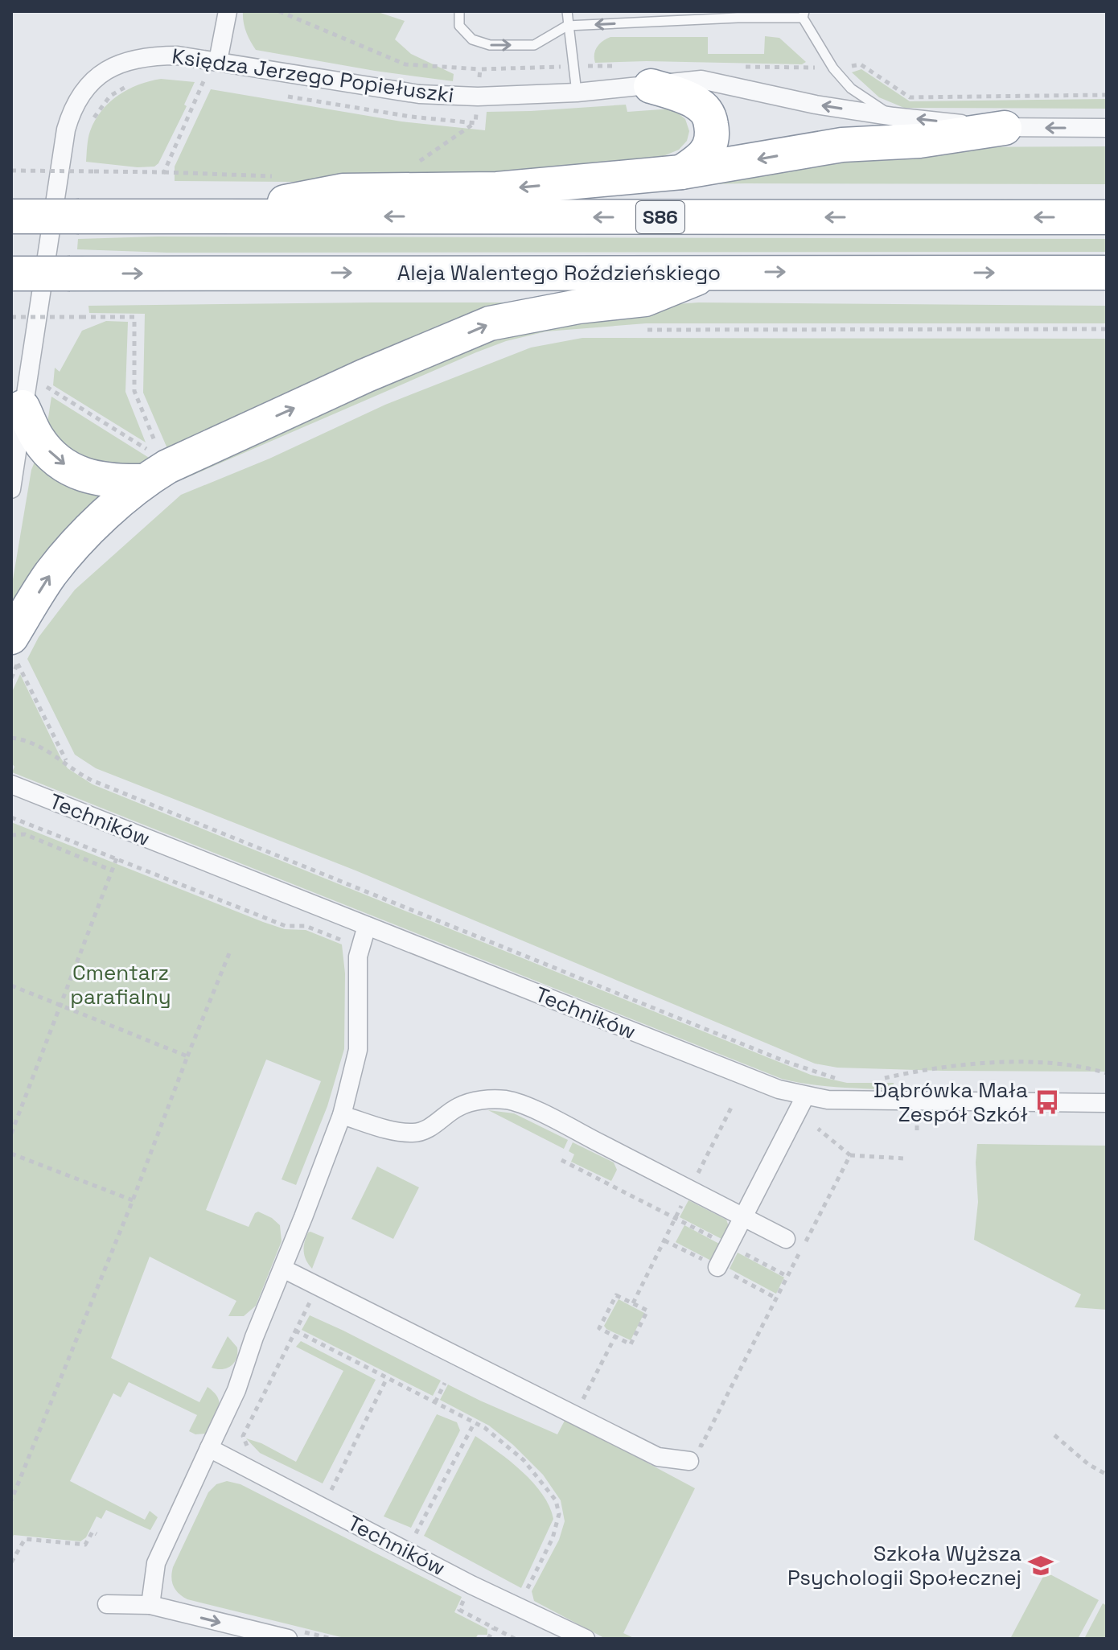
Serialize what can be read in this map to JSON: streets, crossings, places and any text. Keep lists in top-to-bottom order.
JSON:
{
  "streets": {
    "highway": ["S86", "Aleja Walentego Roździeńskiego"],
    "street": ["Księdza Jerzego Popiełuszki", "Techników"]
  },
  "parks": ["Cmentarz parafialny"],
  "places": {
    "bus stop": ["Dąbrówka Mała Zespół Szkół"],
    "school or university": ["Szkoła Wyższa Psychologii Społecznej"]
  }
}
